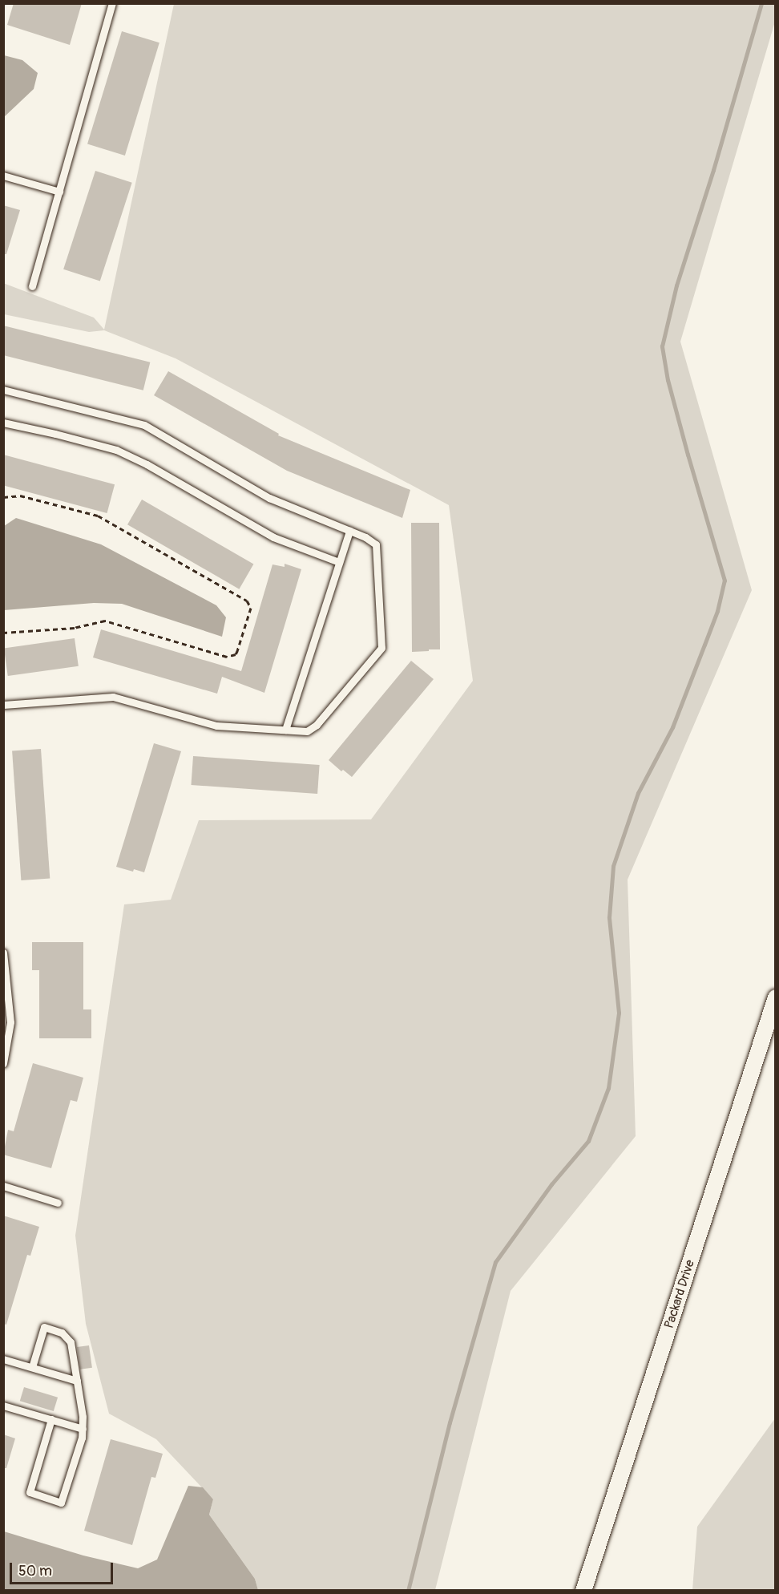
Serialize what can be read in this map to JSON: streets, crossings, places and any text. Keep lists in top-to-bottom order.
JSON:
{
  "streets": {
    "street": ["Packard Drive"]
  },
  "scale_bar": "50 m"
}
